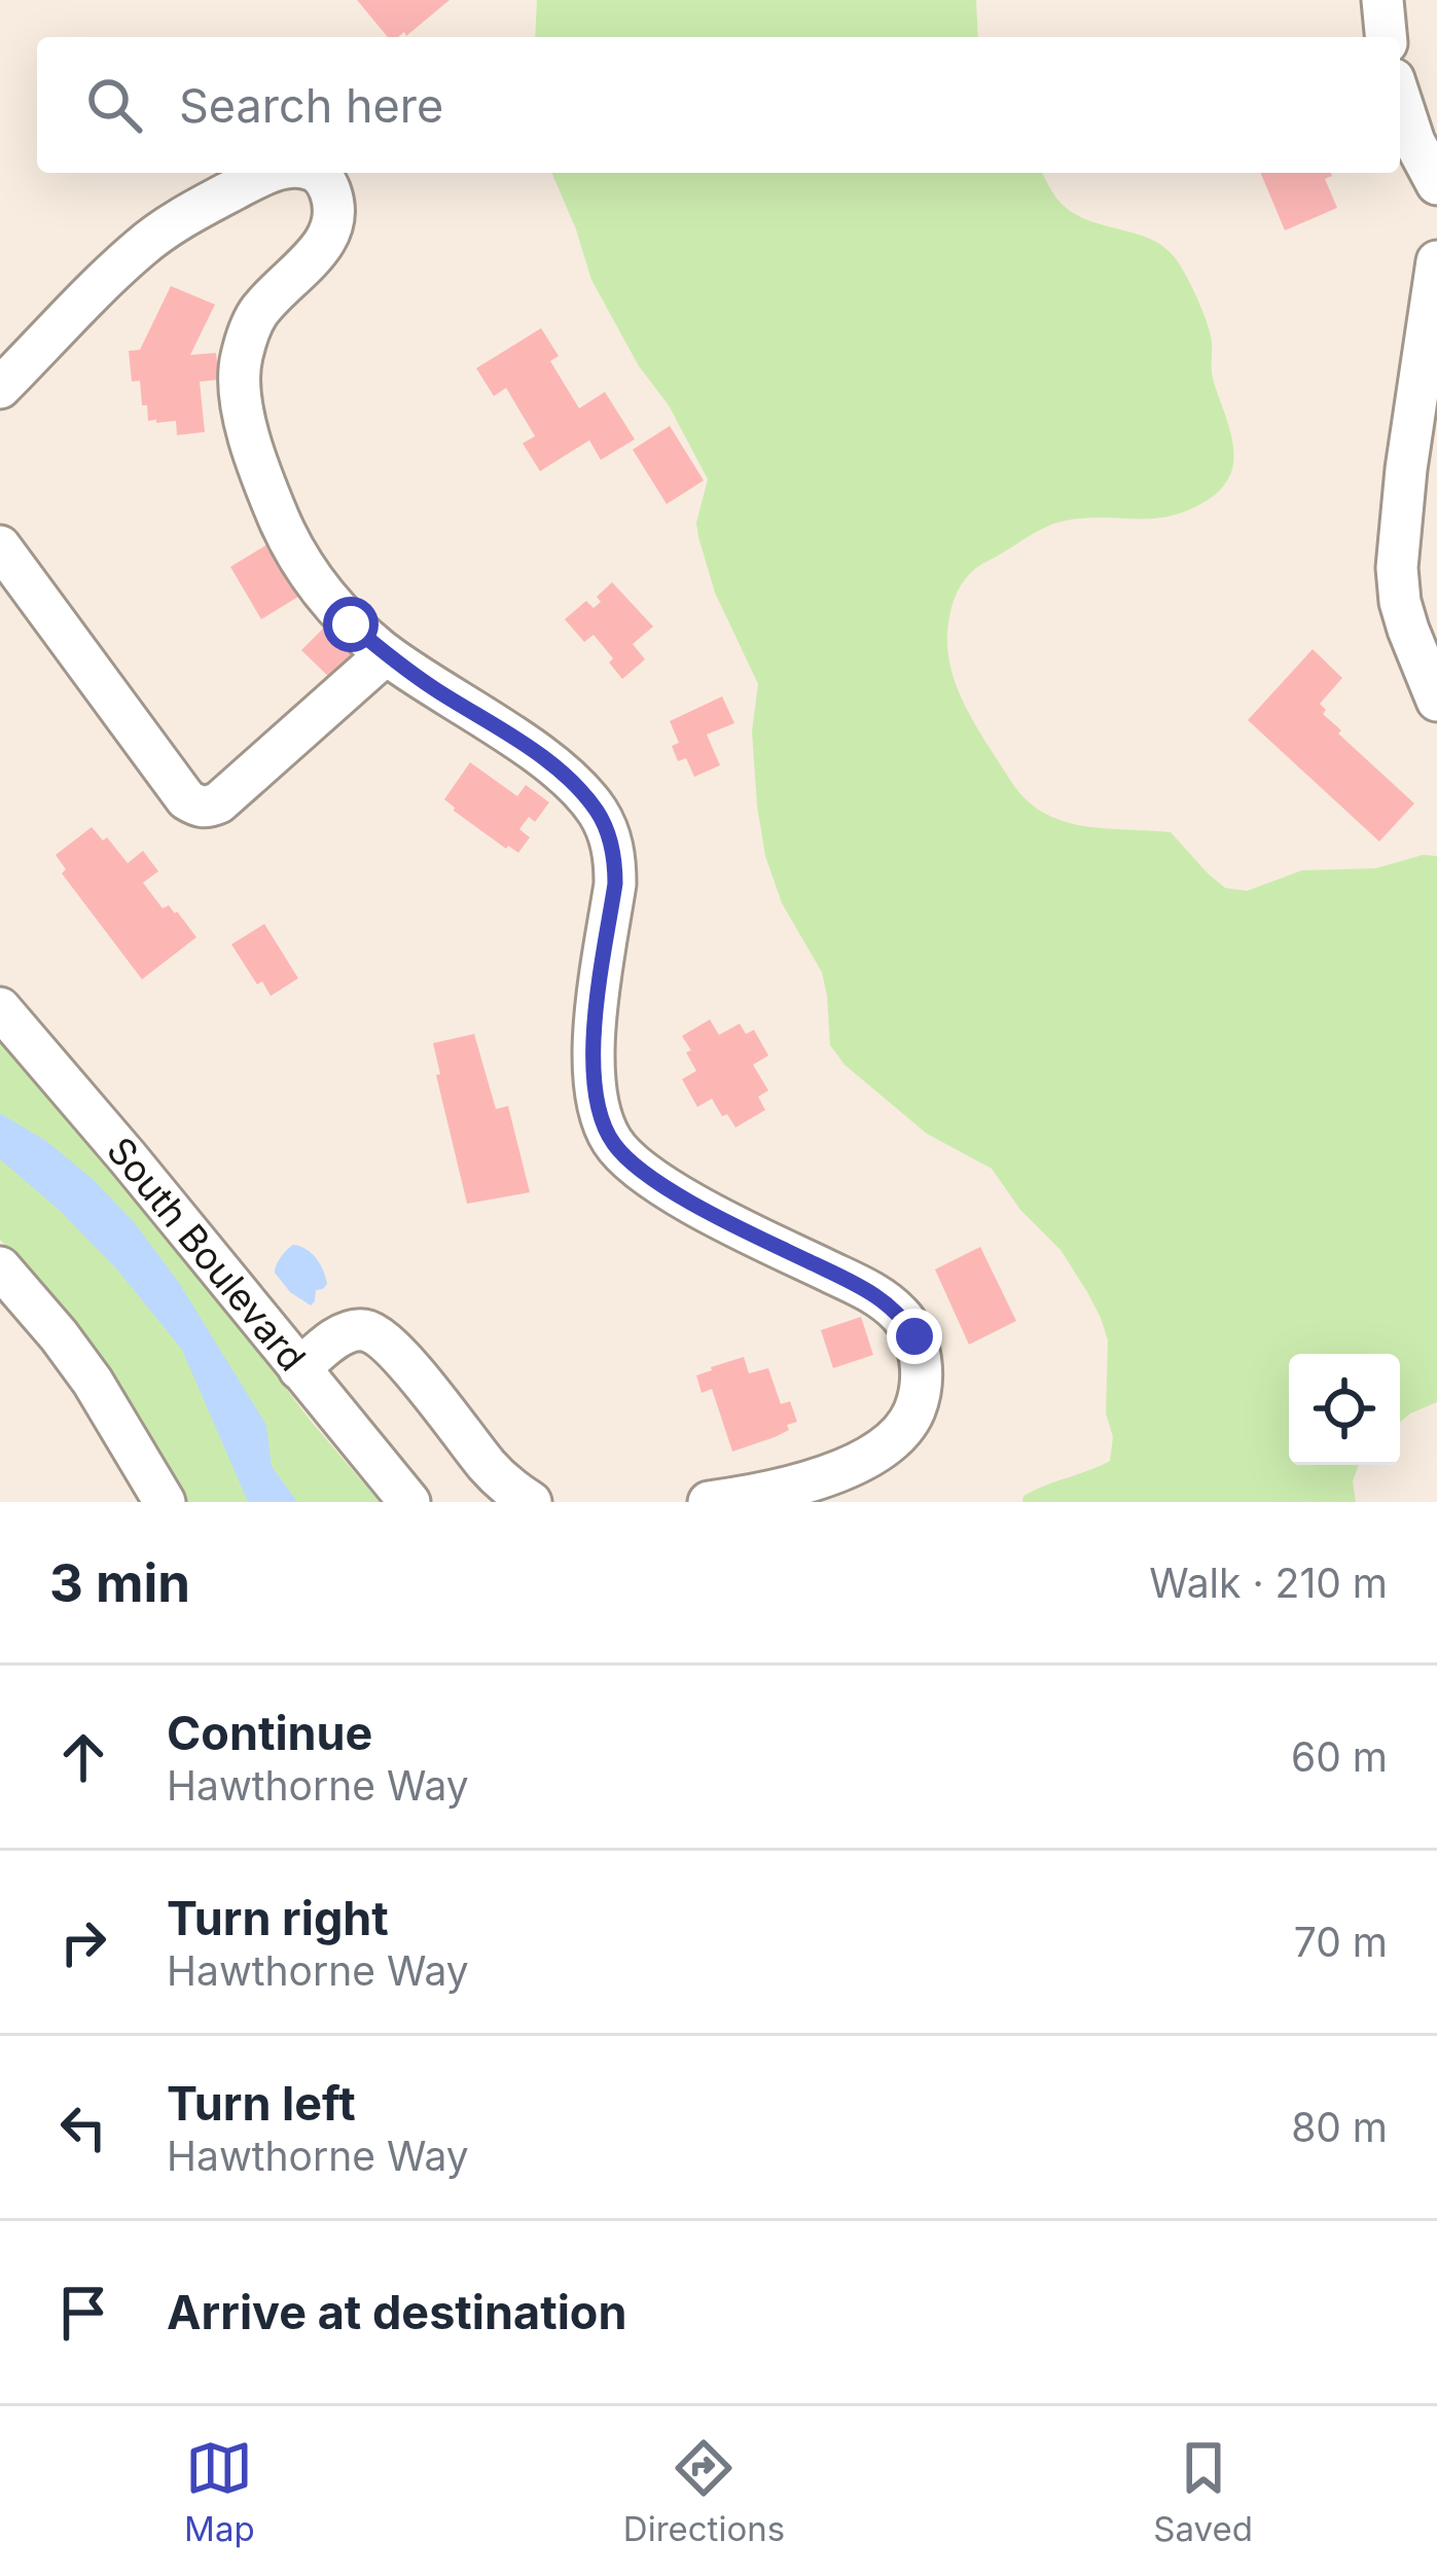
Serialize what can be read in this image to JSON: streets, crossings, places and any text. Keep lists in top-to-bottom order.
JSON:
{
  "streets": {
    "street": ["South Boulevard"]
  },
  "page": {
    "search": "Search here",
    "heading": ["3 min", "Walk · 210 m"],
    "list": [
      ["Continue", "Hawthorne Way", "60 m"],
      ["Turn right", "Hawthorne Way", "70 m"],
      ["Turn left", "Hawthorne Way", "80 m"],
      "Arrive at destination"
    ],
    "nav": ["Map", "Directions", "Saved"]
  }
}
